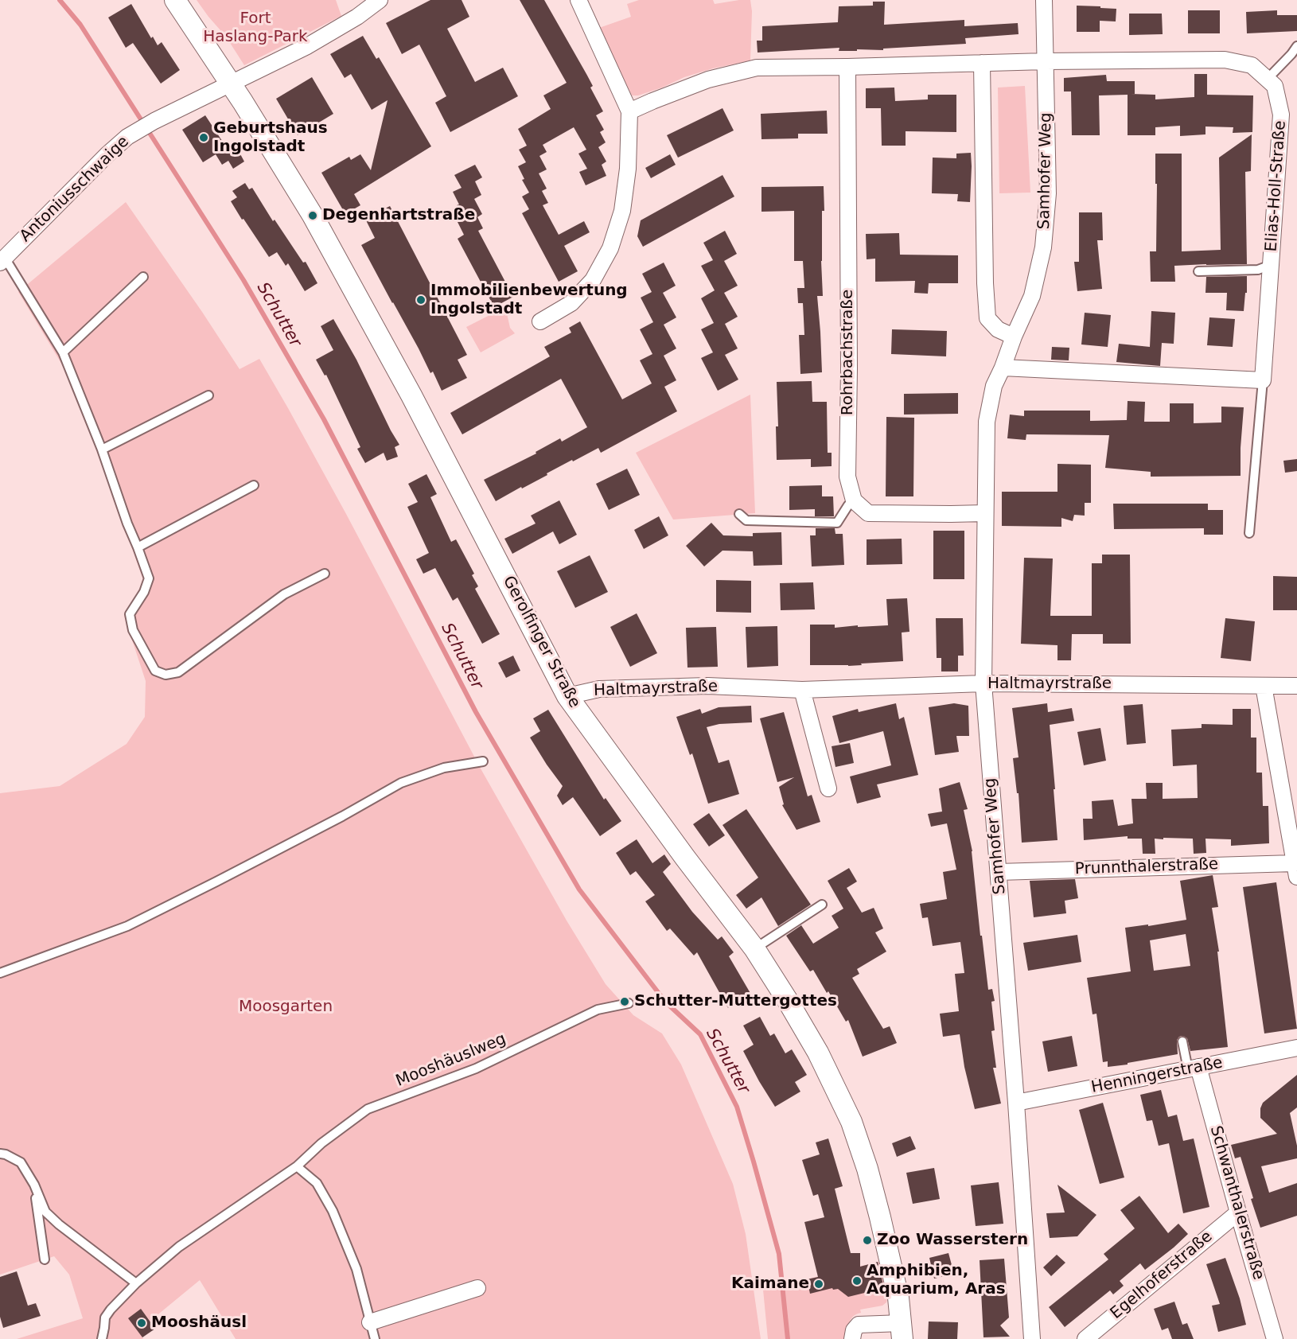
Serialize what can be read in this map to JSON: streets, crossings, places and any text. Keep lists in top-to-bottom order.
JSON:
{
  "streets": {
    "street": [
      "Samhofer Weg",
      "Elias-Holl-Straße",
      "Antoniusschwaige",
      "Rohrbachstraße",
      "Gerolfinger Straße",
      "Haltmayrstraße",
      "Prunnthalerstraße",
      "Henningerstraße",
      "Schwanthalerstraße",
      "Egelhoferstraße"
    ],
    "lane": ["Mooshäuslweg"]
  },
  "crossings": [
    ["Samhofer Weg", "Elias-Holl-Straße"],
    ["Samhofer Weg", "Haltmayrstraße"],
    ["Samhofer Weg", "Prunnthalerstraße"],
    ["Samhofer Weg", "Henningerstraße"],
    ["Antoniusschwaige", "Gerolfinger Straße"],
    ["Gerolfinger Straße", "Haltmayrstraße"],
    ["Henningerstraße", "Schwanthalerstraße"],
    ["Schwanthalerstraße", "Egelhoferstraße"]
  ],
  "water": ["Schutter"],
  "parks": ["Fort Haslang-Park", "Moosgarten"],
  "places": [
    "Geburtshaus Ingolstadt",
    "Degenhartstraße",
    "Immobilienbewertung Ingolstadt",
    "Schutter-Muttergottes",
    "Zoo Wasserstern",
    "Amphibien, Aquarium, Aras",
    "Kaimane",
    "Mooshäusl"
  ]
}
